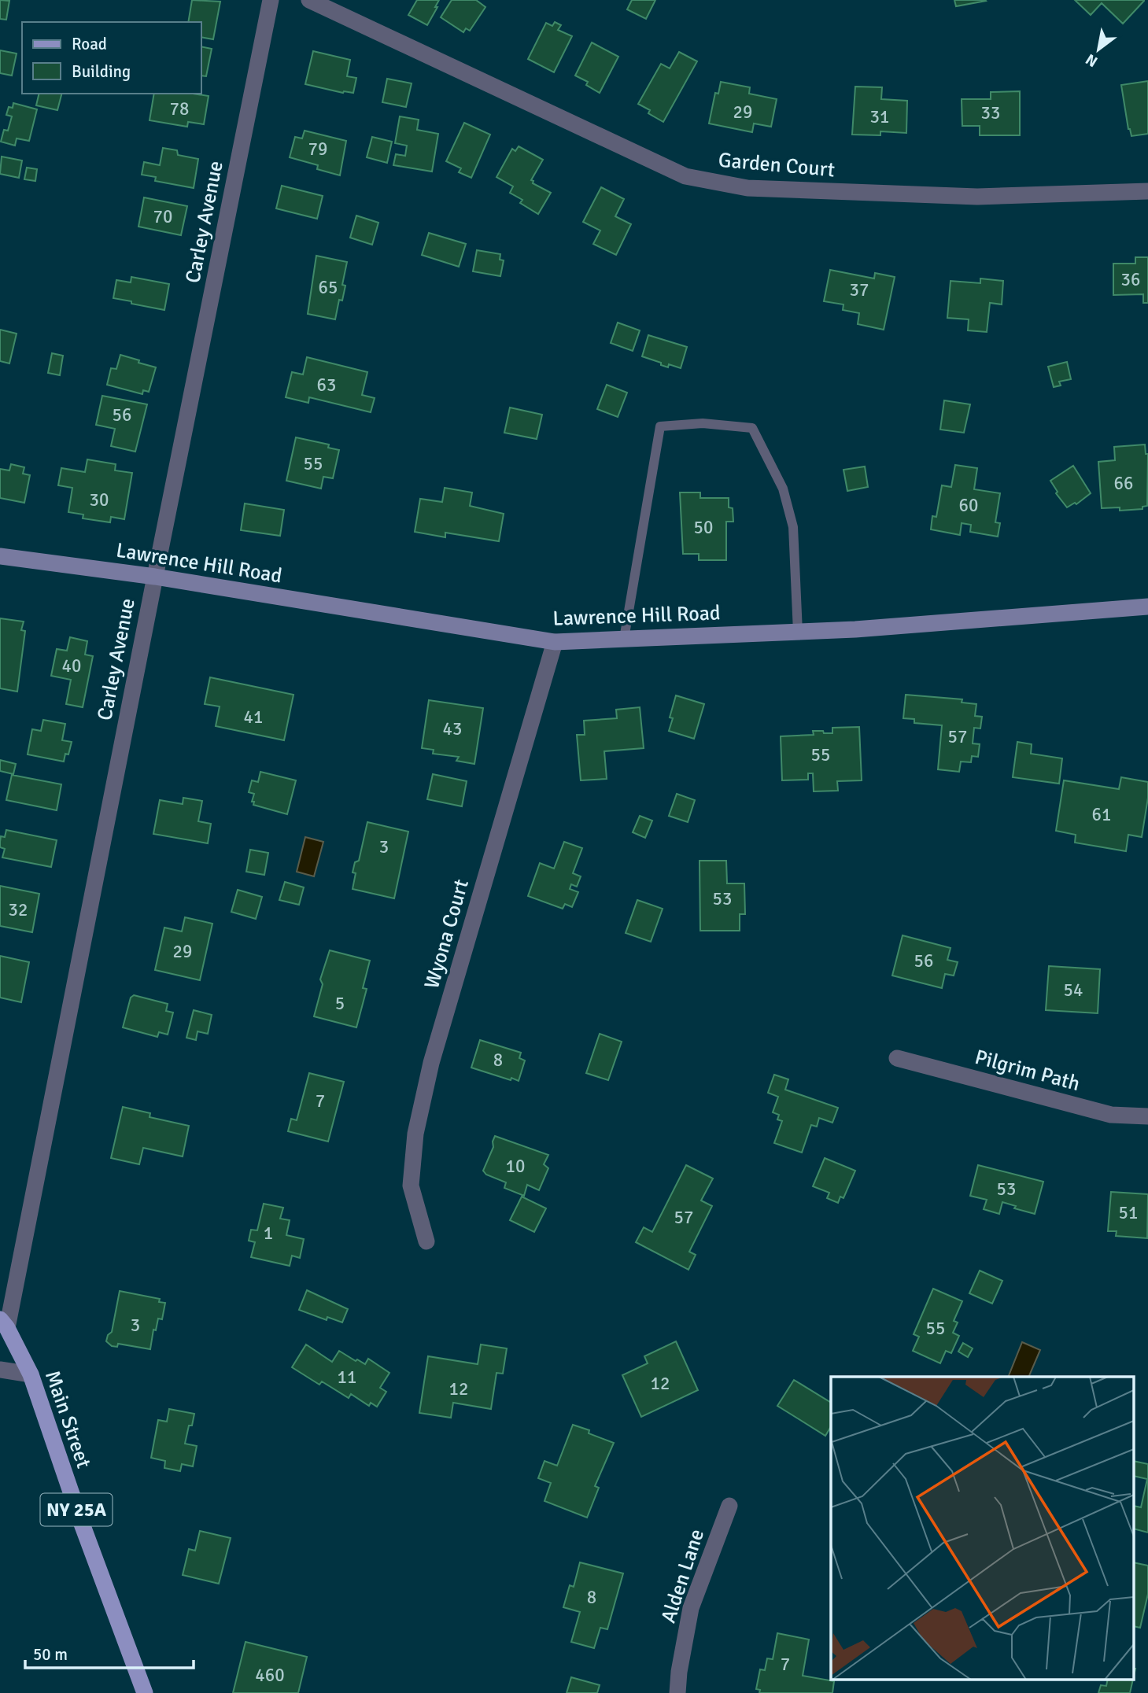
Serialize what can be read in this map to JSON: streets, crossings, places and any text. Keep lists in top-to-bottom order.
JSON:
{
  "streets": {
    "main road": ["Lawrence Hill Road", "Main Street", "NY 25A"],
    "street": [
      "Garden Court",
      "Carley Avenue",
      "Wyona Court",
      "Pilgrim Path",
      "Alden Lane"
    ]
  },
  "crossings": [
    ["Carley Avenue", "Lawrence Hill Road"],
    ["Carley Avenue", "Main Street"],
    ["Lawrence Hill Road", "Wyona Court"]
  ],
  "house_numbers": [
    "78",
    "29",
    "33",
    "31",
    "79",
    "70",
    "36",
    "65",
    "37",
    "63",
    "56",
    "55",
    "66",
    "30",
    "60",
    "50",
    "40",
    "41",
    "43",
    "57",
    "55",
    "61",
    "3",
    "53",
    "32",
    "29",
    "56",
    "54",
    "5",
    "8",
    "7",
    "10",
    "53",
    "51",
    "57",
    "1",
    "3",
    "55",
    "11",
    "12",
    "12",
    "8",
    "7",
    "460"
  ],
  "legend": ["Road", "Building"],
  "scale_bar": "50 m",
  "north": "bottom left"
}
